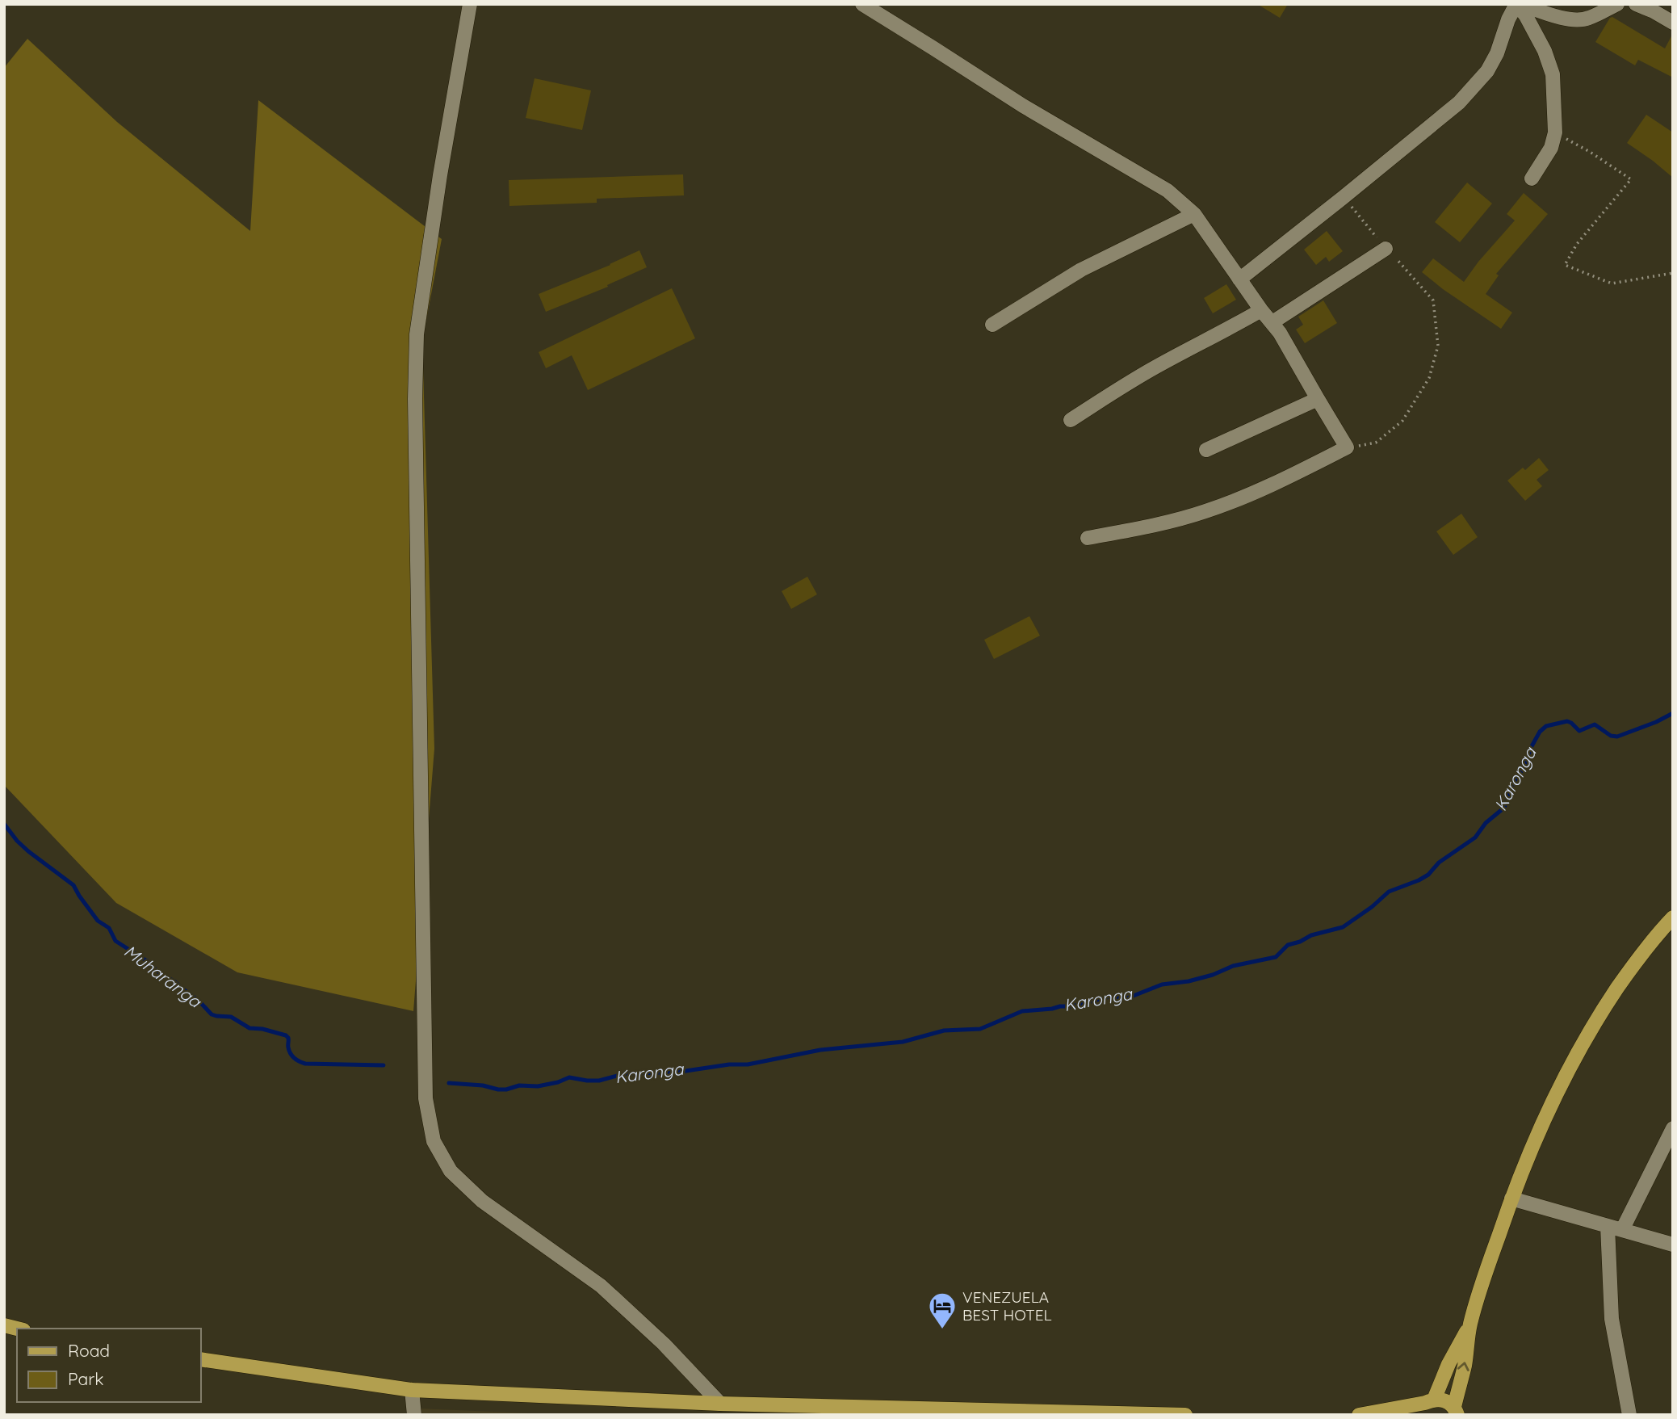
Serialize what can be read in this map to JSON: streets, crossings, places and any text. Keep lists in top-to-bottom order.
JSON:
{
  "water": ["Karonga", "Muharanga"],
  "places": {
    "hotel": ["VENEZUELA BEST HOTEL"]
  },
  "legend": ["Road", "Park"]
}
